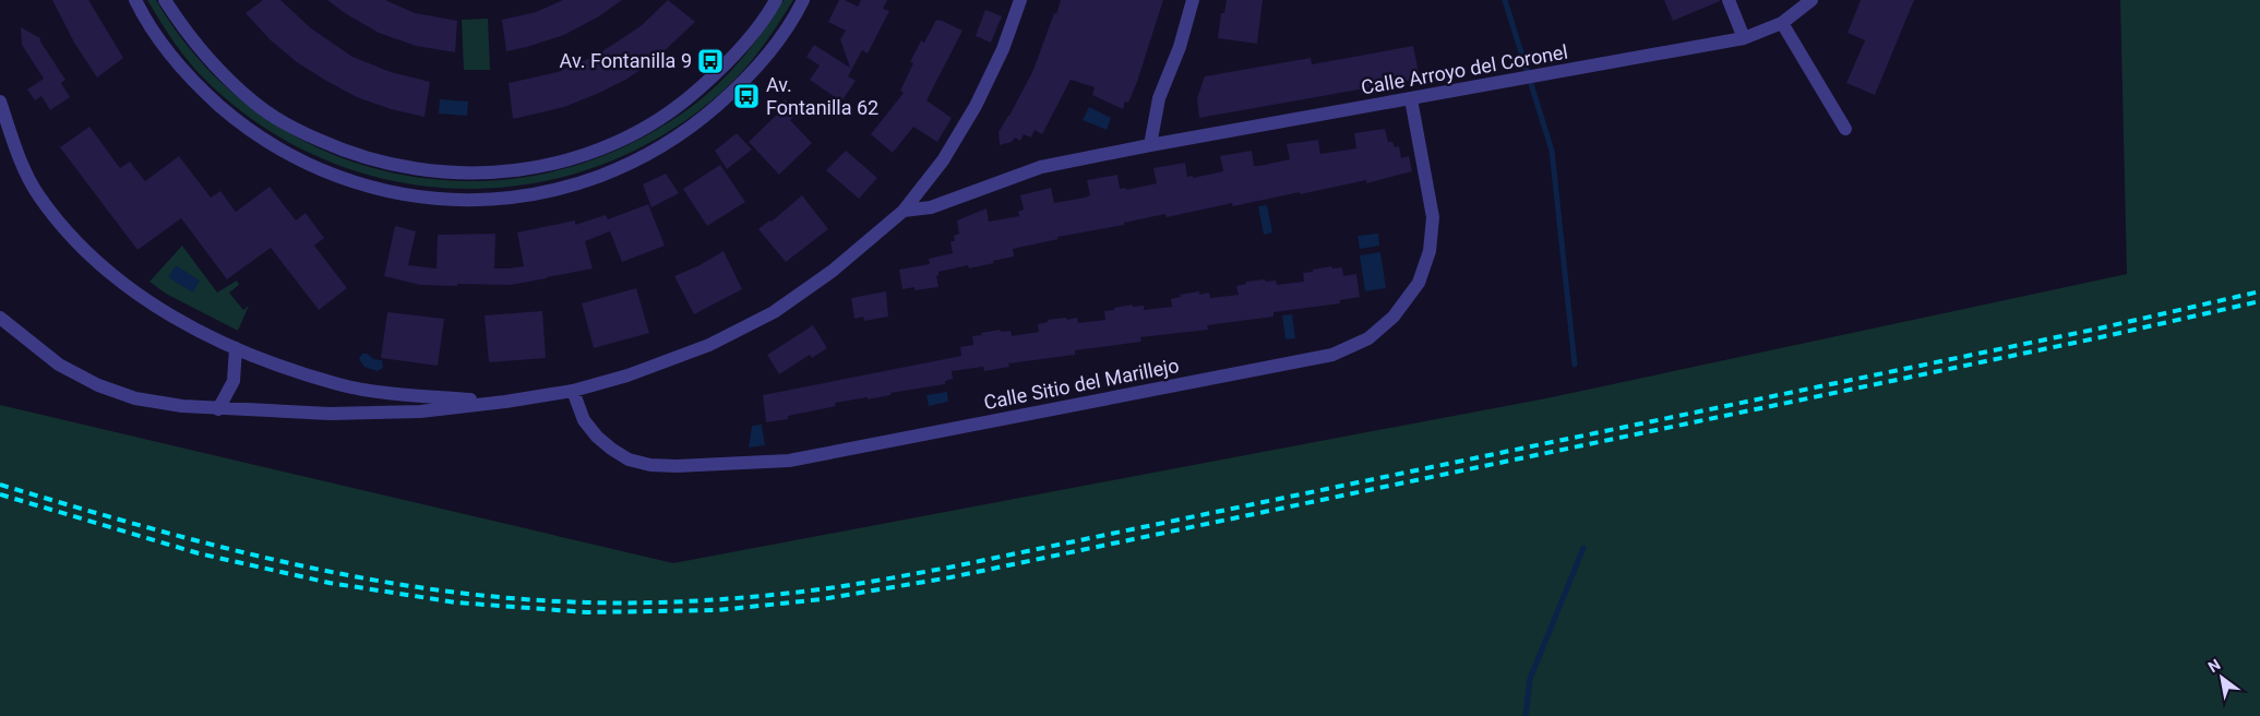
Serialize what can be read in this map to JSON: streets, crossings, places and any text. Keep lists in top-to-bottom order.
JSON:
{
  "streets": {
    "street": ["Calle Arroyo del Coronel", "Calle Sitio del Marillejo"]
  },
  "crossings": [
    ["Calle Arroyo del Coronel", "Calle Sitio del Marillejo"]
  ],
  "places": {
    "bus stop": ["Av. Fontanilla 9", "Av. Fontanilla 62"]
  },
  "north": "top left"
}
